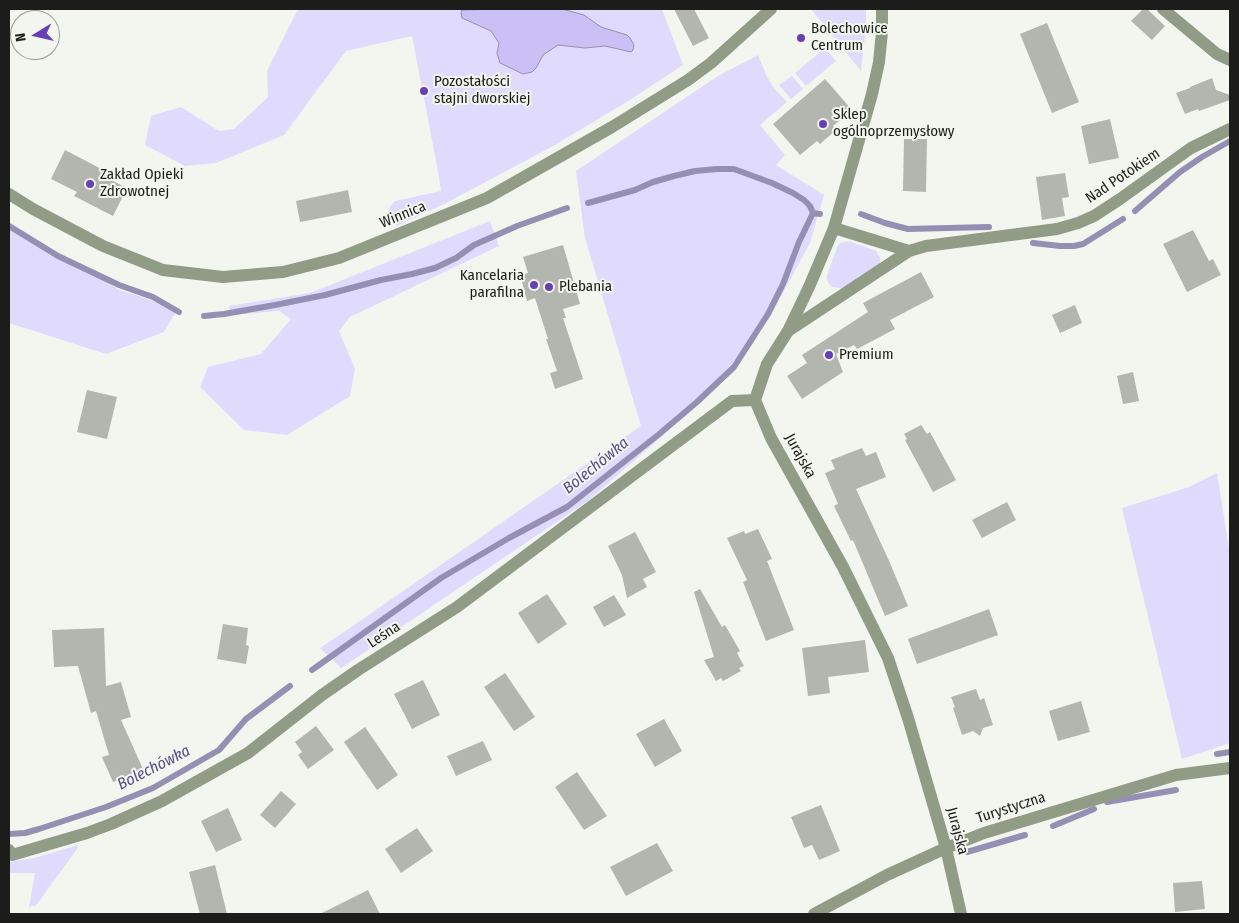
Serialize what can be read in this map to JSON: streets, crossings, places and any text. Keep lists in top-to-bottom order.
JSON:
{
  "streets": {
    "street": [
      "Nad Potokiem",
      "Winnica",
      "Jurajska",
      "Leśna",
      "Turystyczna"
    ]
  },
  "crossings": [
    ["Jurajska", "Leśna"],
    ["Jurajska", "Turystyczna"]
  ],
  "water": ["Bolechówka"],
  "places": [
    "Bolechowice Centrum",
    "Pozostałości stajni dworskiej",
    "Sklep ogólnoprzemysłowy",
    "Zakład Opieki Zdrowotnej",
    "Kancelaria parafilna",
    "Plebania",
    "Premium"
  ],
  "north": "left"
}
